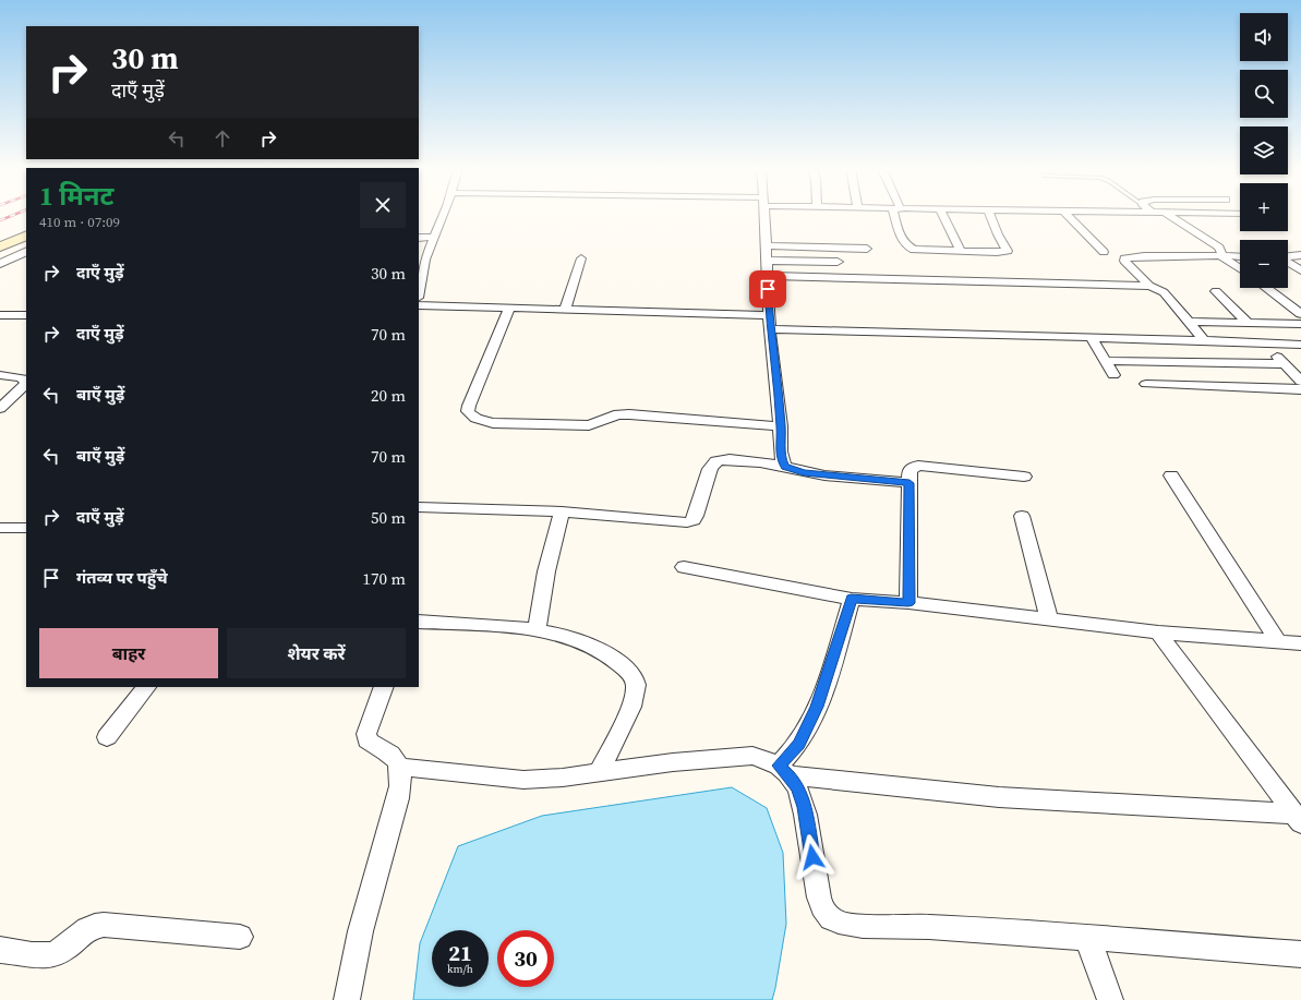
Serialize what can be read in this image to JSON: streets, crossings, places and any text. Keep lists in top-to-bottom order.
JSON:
{
  "page": {
    "map_buttons": ["+", "−"],
    "turn": ["30 m", "दाएँ मुड़ें"],
    "heading": ["1 मिनट", "410 m · 07:09"],
    "list": [
      {
        "name": "दाएँ मुड़ें",
        "value": "30 m"
      },
      {
        "name": "दाएँ मुड़ें",
        "value": "70 m"
      },
      {
        "name": "बाएँ मुड़ें",
        "value": "20 m"
      },
      {
        "name": "बाएँ मुड़ें",
        "value": "70 m"
      },
      {
        "name": "दाएँ मुड़ें",
        "value": "50 m"
      },
      {
        "name": "गंतव्य पर पहुँचे",
        "value": "170 m"
      }
    ],
    "buttons": ["बाहर", "शेयर करें"],
    "speed": "21 km/h",
    "limit": "30"
  }
}
